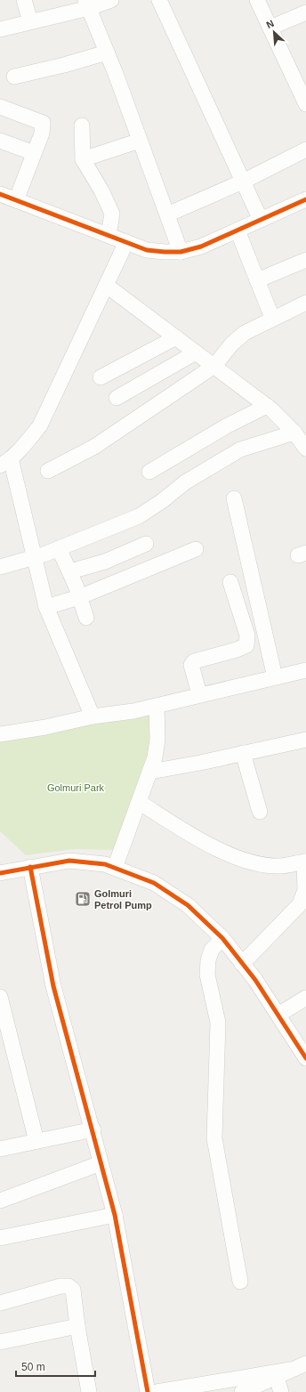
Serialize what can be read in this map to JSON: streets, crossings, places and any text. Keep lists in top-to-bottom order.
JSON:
{
  "parks": ["Golmuri Park"],
  "places": {
    "fuel station": ["Golmuri Petrol Pump"]
  },
  "scale_bar": "50 m",
  "north": "top left"
}
